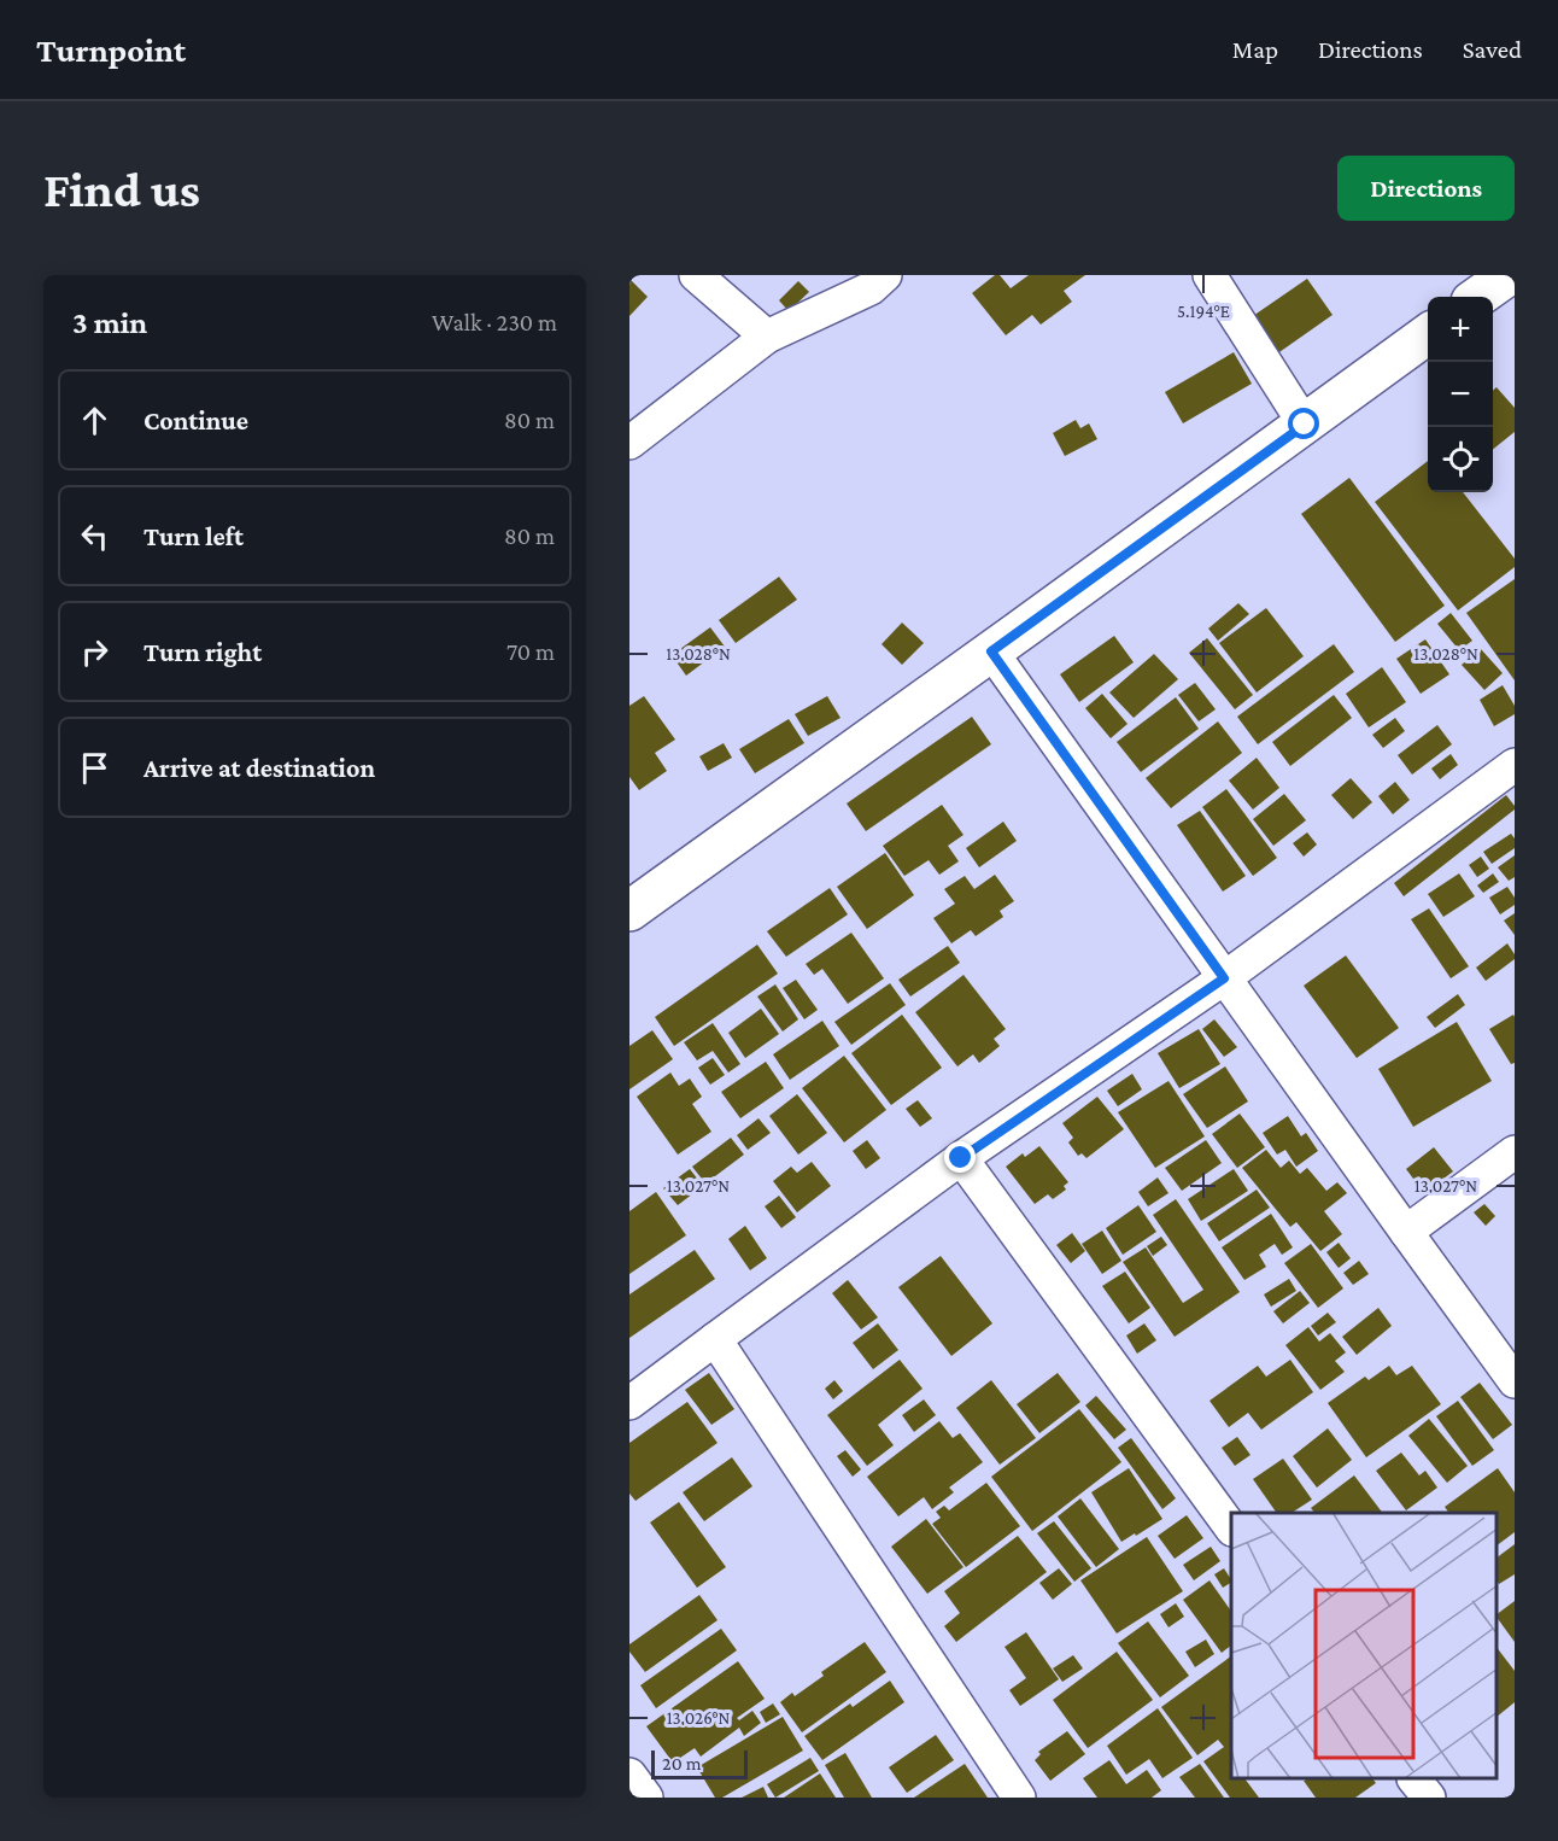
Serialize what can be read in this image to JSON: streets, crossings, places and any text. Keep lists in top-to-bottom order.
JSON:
{
  "scale_bar": "20 m",
  "page": {
    "header": "Turnpoint",
    "nav": ["Map", "Directions", "Saved"],
    "buttons": "Directions",
    "title": "Find us",
    "heading": ["3 min", "Walk · 230 m"],
    "map_buttons": ["+", "−"],
    "list": [
      ["Continue", "80 m"],
      ["Turn left", "80 m"],
      ["Turn right", "70 m"],
      "Arrive at destination"
    ],
    "scale": "20 m"
  },
  "coordinates": [
    "5.194°E",
    "13.028°N",
    "13.027°N",
    "13.026°N"
  ]
}
